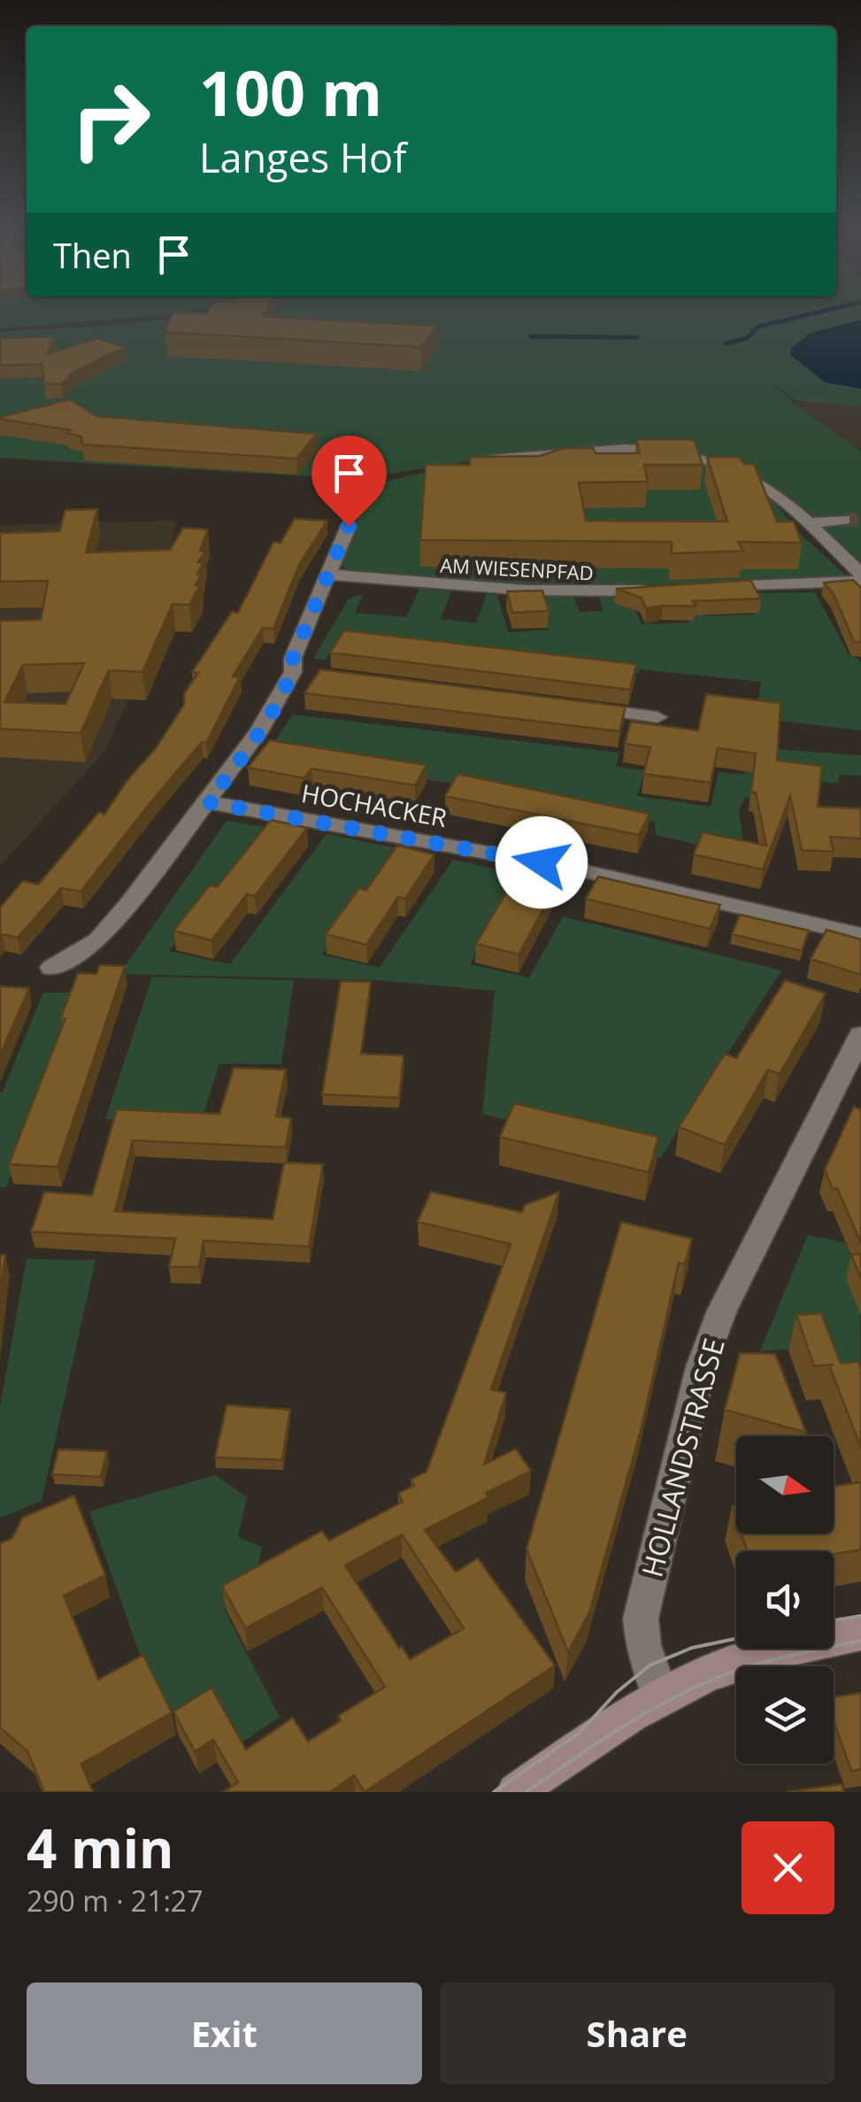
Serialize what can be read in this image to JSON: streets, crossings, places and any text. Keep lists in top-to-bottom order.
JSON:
{
  "streets": {
    "street": ["AM WIESENPFAD", "HOCHACKER", "HOLLANDSTRASSE"]
  },
  "north": "right",
  "page": {
    "turn": ["100 m", "Langes Hof"],
    "then": "Then",
    "heading": ["4 min", "290 m · 21:27"],
    "buttons": ["Exit", "Share"]
  }
}
